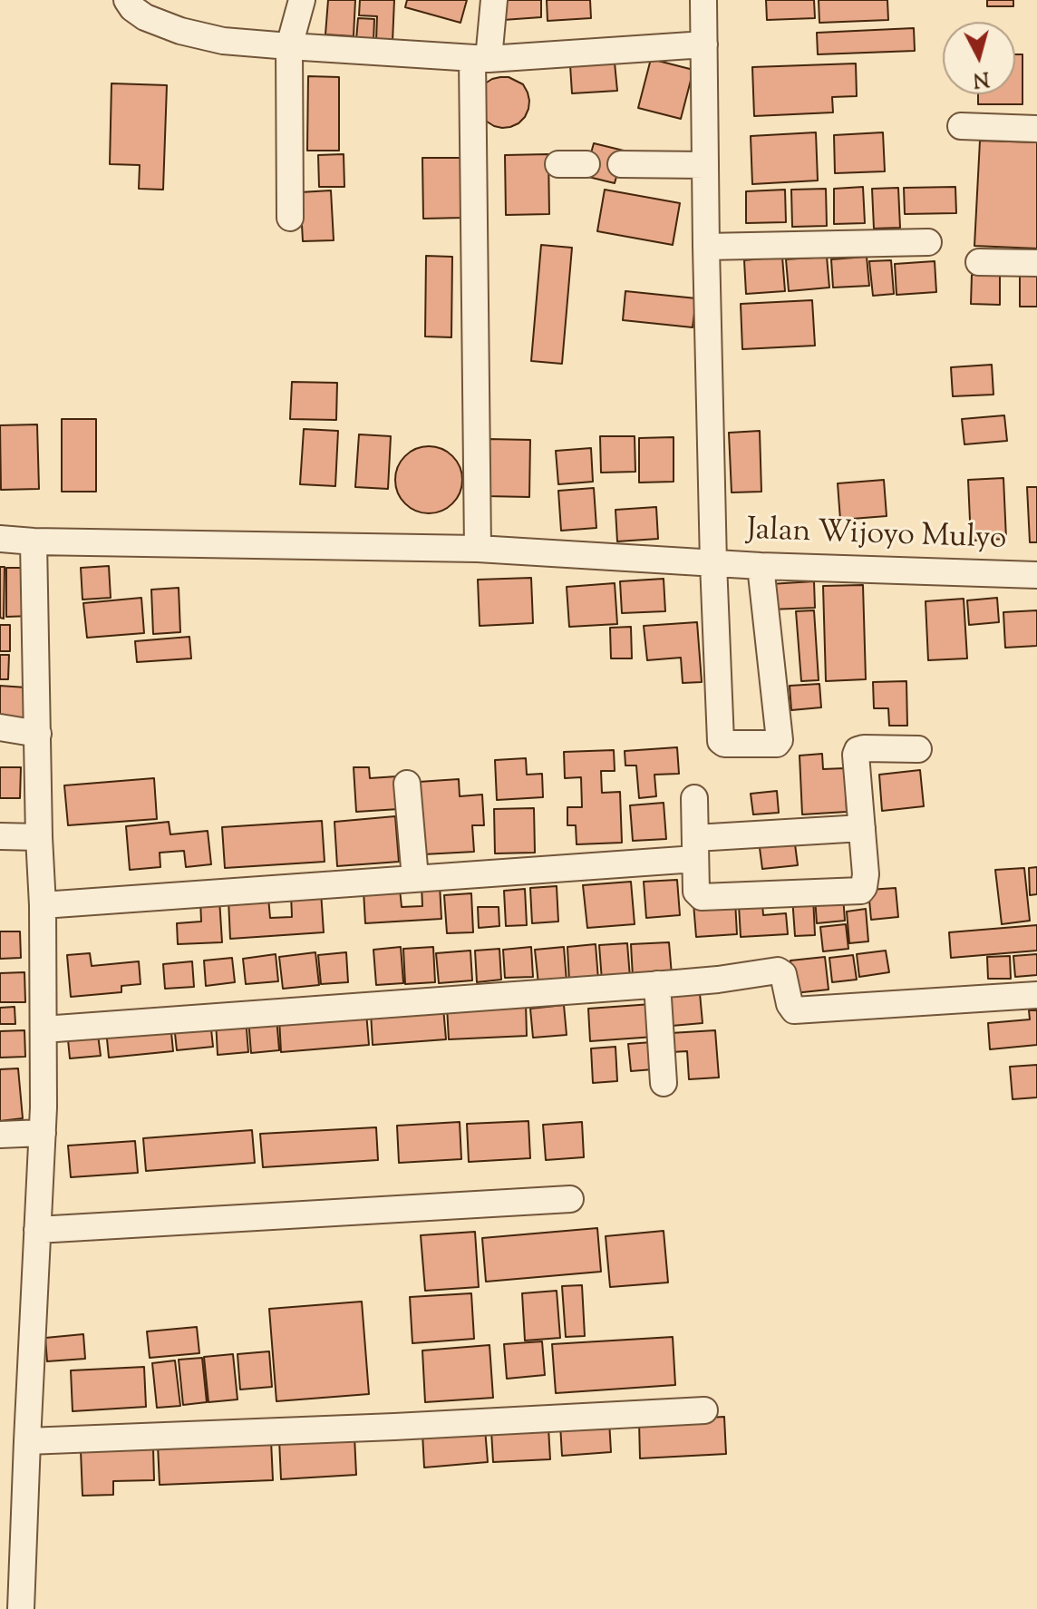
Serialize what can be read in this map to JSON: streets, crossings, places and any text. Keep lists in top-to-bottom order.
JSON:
{
  "streets": {
    "street": ["Jalan Wijoyo Mulyo"]
  },
  "north": "bottom"
}
